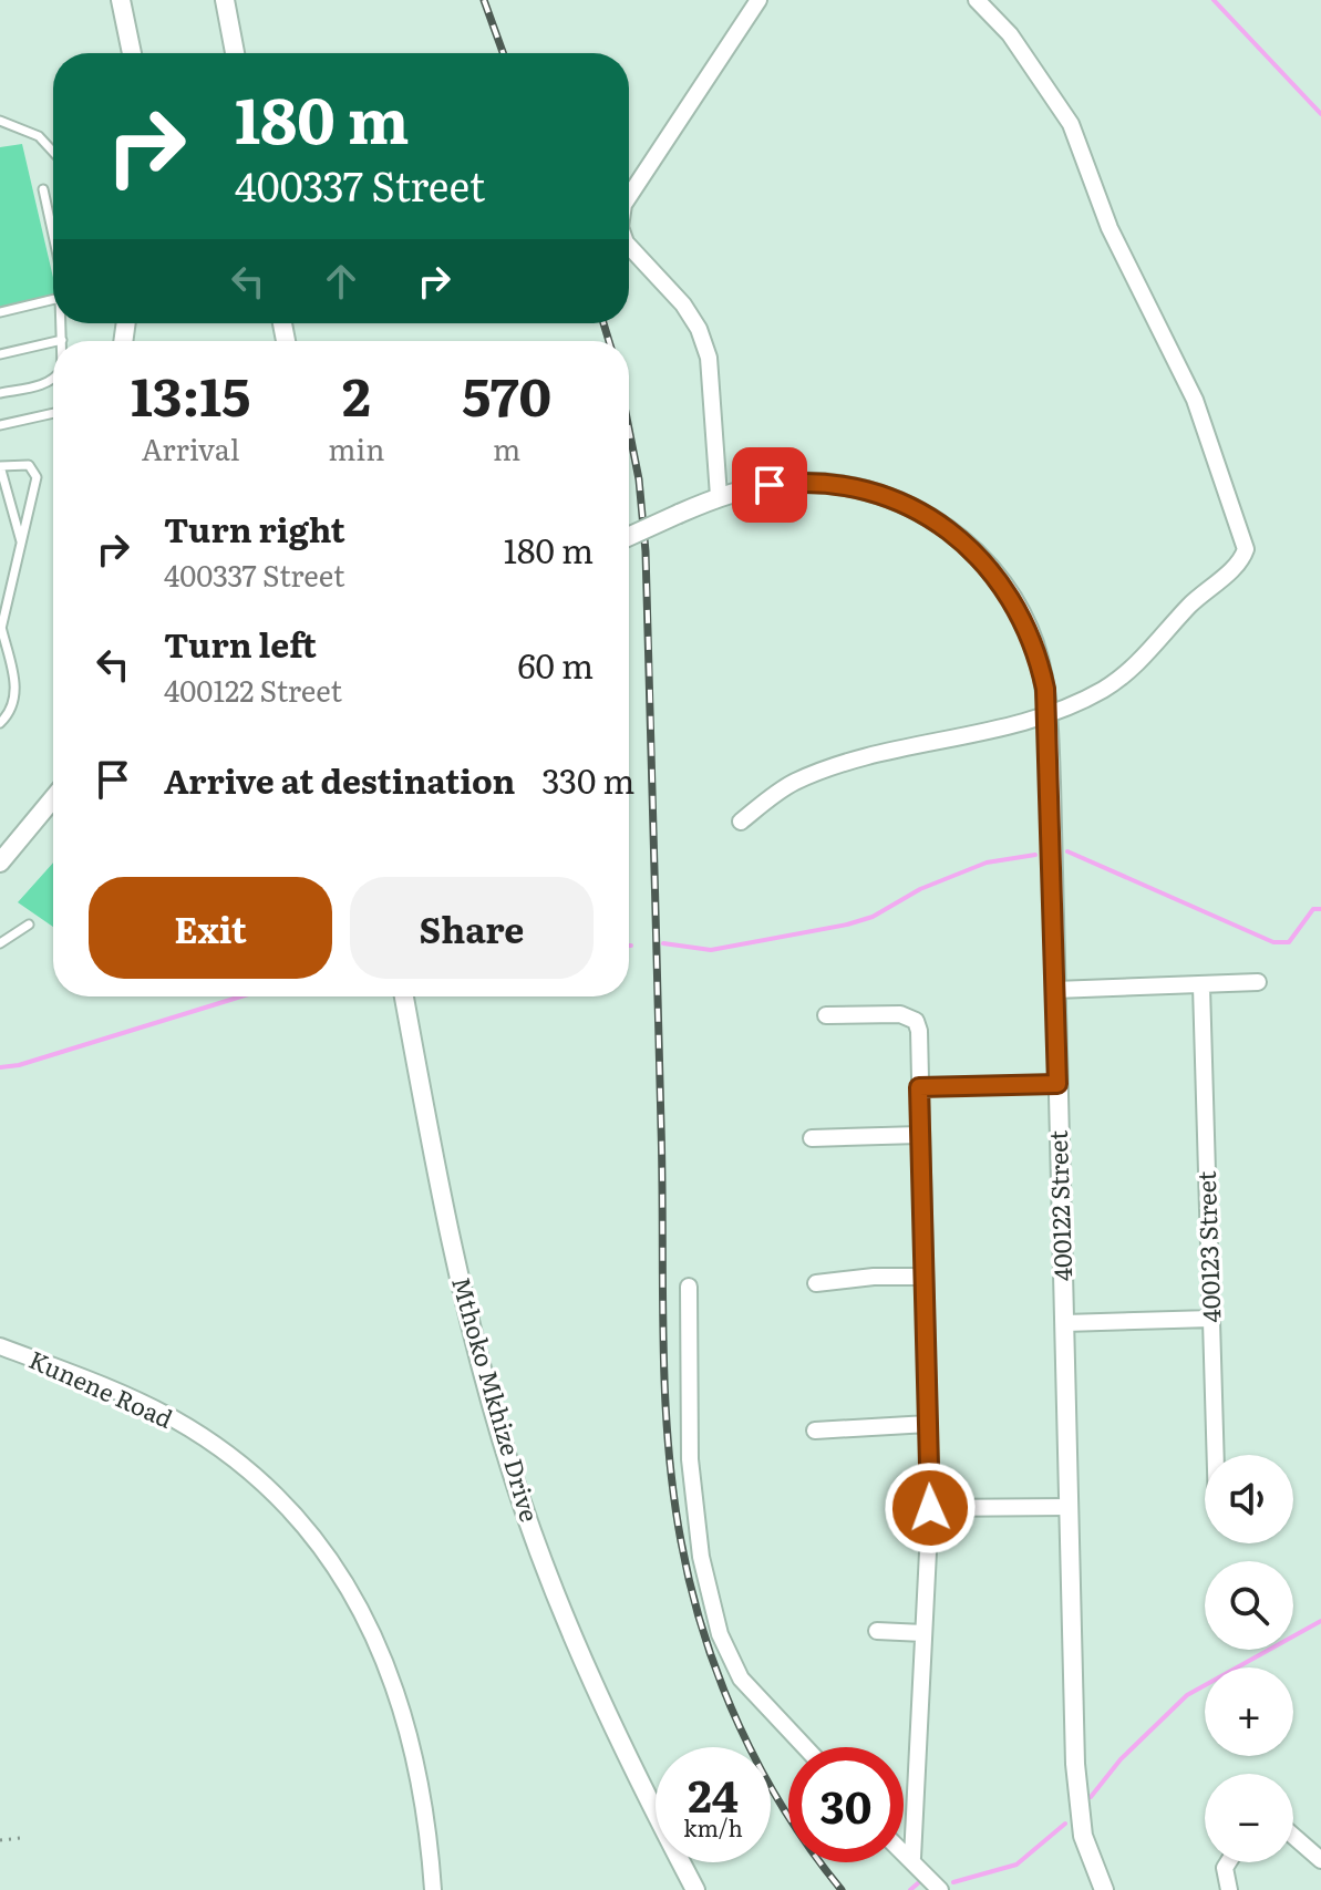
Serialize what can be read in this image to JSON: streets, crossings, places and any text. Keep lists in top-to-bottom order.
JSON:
{
  "streets": {
    "street": [
      "400122 Street",
      "400123 Street",
      "Kunene Road",
      "Mthoko Mkhize Drive"
    ]
  },
  "page": {
    "turn": ["180 m", "400337 Street"],
    "eta": [
      "13:15",
      "Arrival",
      "2",
      "min",
      "570",
      "m"
    ],
    "list": [
      {
        "name": "Turn right",
        "note": "400337 Street",
        "value": "180 m"
      },
      {
        "name": "Turn left",
        "note": "400122 Street",
        "value": "60 m"
      },
      {
        "name": "Arrive at destination",
        "value": "330 m"
      }
    ],
    "buttons": ["Exit", "Share"],
    "map_buttons": ["+", "−"],
    "speed": "24 km/h",
    "limit": "30"
  }
}
